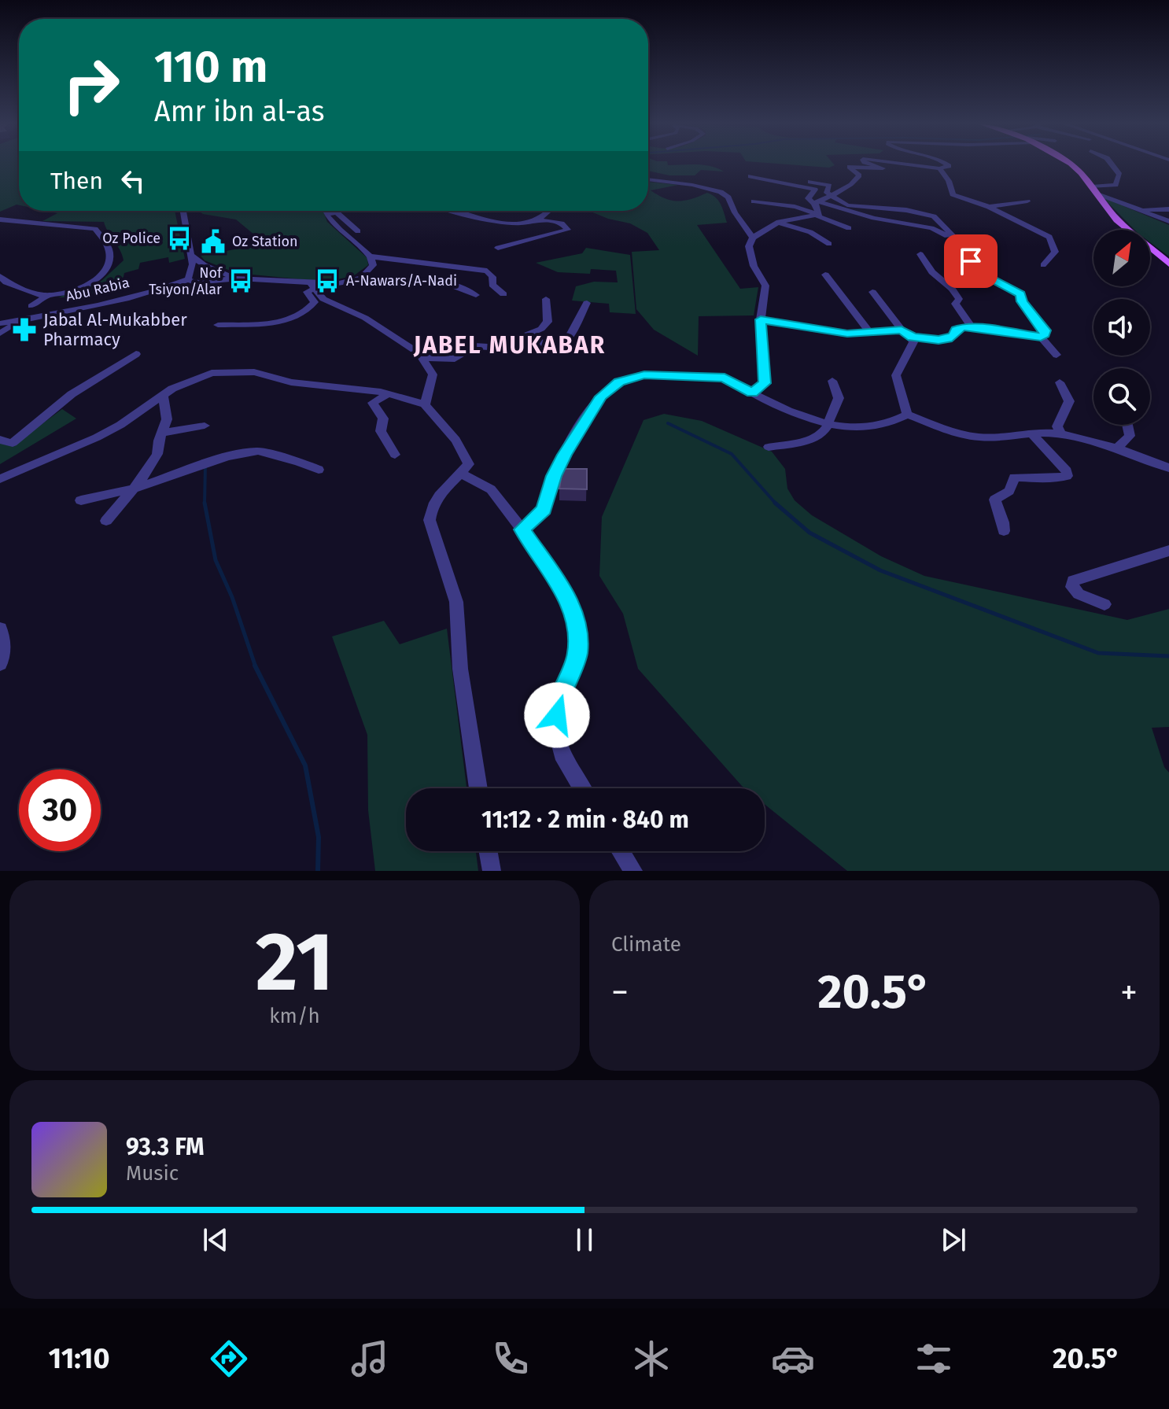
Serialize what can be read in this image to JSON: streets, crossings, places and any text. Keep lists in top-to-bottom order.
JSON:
{
  "streets": {
    "street": ["Abu Rabia"]
  },
  "districts": ["JABEL MUKABAR"],
  "places": {
    "bus stop": ["Oz Police", "Nof Tsiyon/Alar", "A-Nawars/A-Nadi"],
    "public building": ["Oz Station"],
    "pharmacy": ["Jabal Al-Mukabber Pharmacy"]
  },
  "north": "top right",
  "page": {
    "turn": ["110 m", "Amr ibn al-as"],
    "then": "Then",
    "limit": "30",
    "trip": "11:12 · 2 min · 840 m",
    "tile": [
      ["21", "km/h"],
      "Climate"
    ],
    "heat": ["−", "20.5°", "+"],
    "song": ["93.3 FM", "Music"],
    "tabs": ["11:10", "20.5°"]
  }
}
